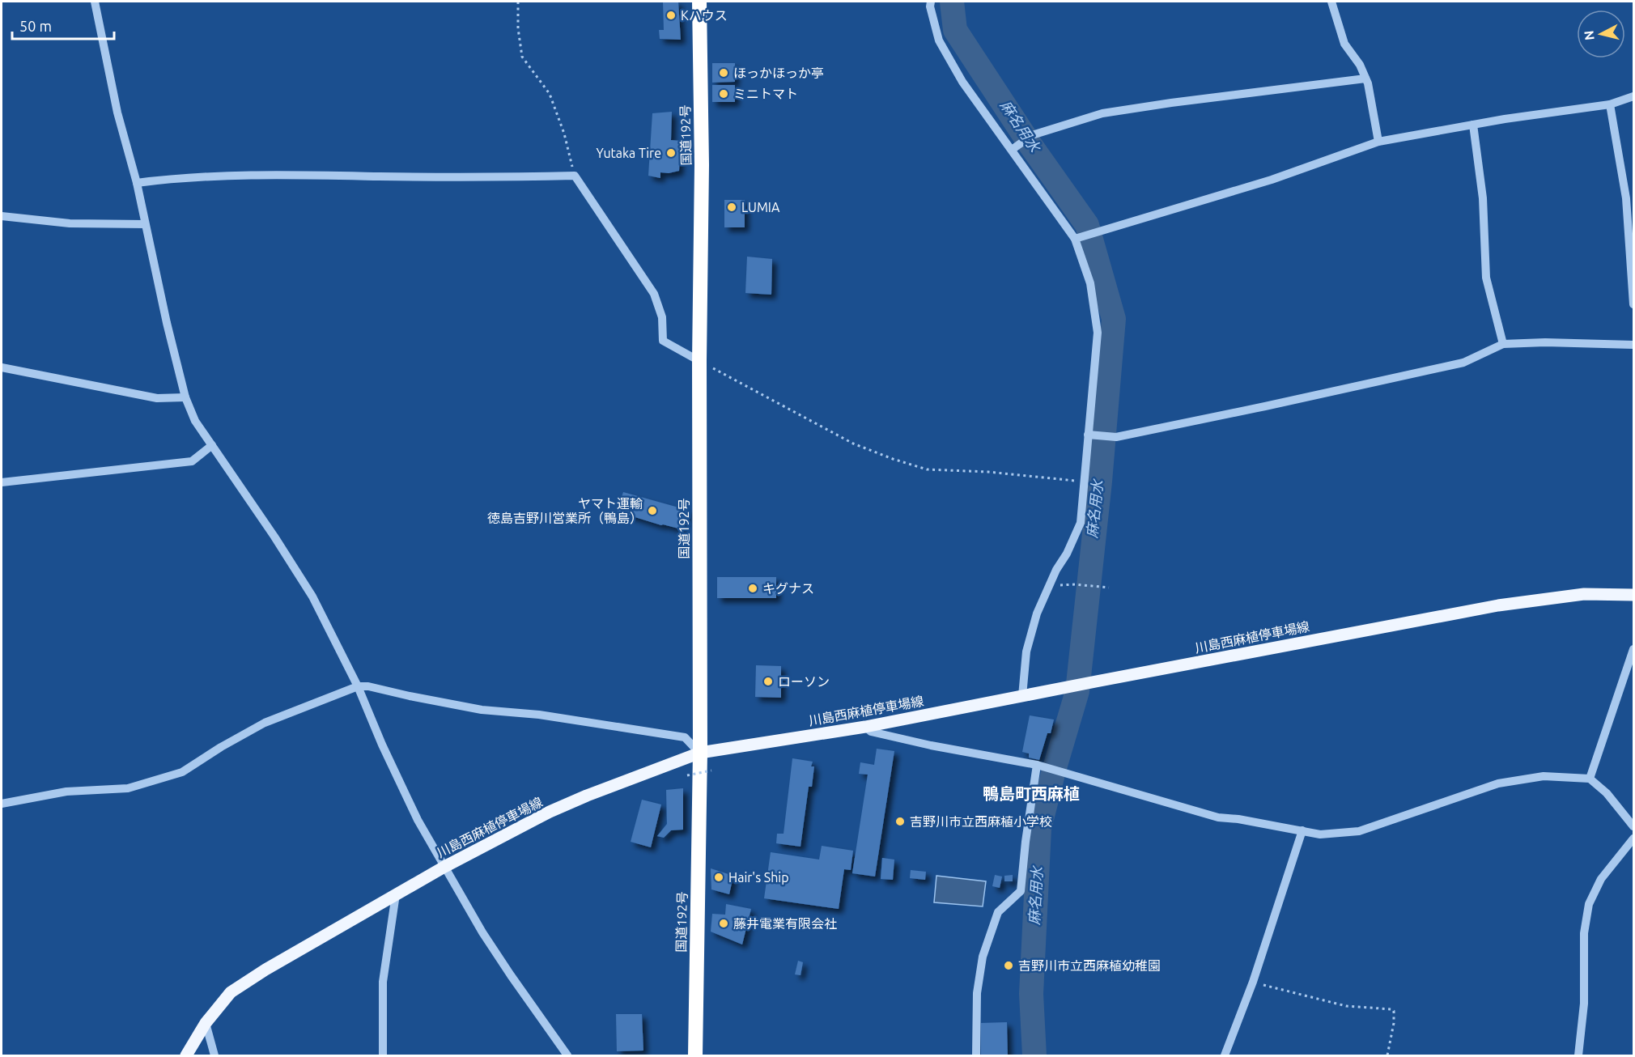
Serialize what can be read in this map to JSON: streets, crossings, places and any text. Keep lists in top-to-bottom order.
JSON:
{
  "streets": {
    "highway": ["国道192号"],
    "main road": ["川島西麻植停車場線"]
  },
  "crossings": [
    ["国道192号", "川島西麻植停車場線"]
  ],
  "districts": ["鴨島町西麻植"],
  "water": ["麻名用水"],
  "places": [
    "Kハウス",
    "ほっかほっか亭",
    "ミニトマト",
    "Yutaka Tire",
    "LUMIA",
    "ヤマト運輸 徳島吉野川営業所（鴨島）",
    "キグナス",
    "ローソン",
    "吉野川市立西麻植小学校",
    "Hair's Ship",
    "藤井電業有限会社",
    "吉野川市立西麻植幼稚園"
  ],
  "scale_bar": "50 m",
  "north": "left"
}
